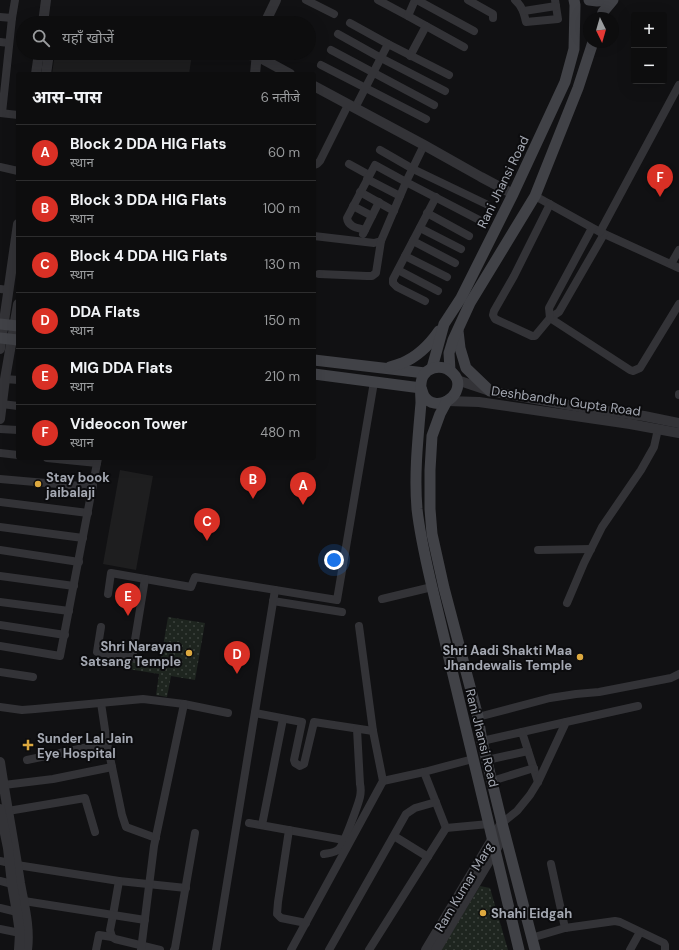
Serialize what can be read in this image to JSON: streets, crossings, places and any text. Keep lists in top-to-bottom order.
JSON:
{
  "streets": {
    "main road": ["Rani Jhansi Road"],
    "street": ["Deshbandhu Gupta Road", "Ram Kumar Marg"]
  },
  "crossings": [
    ["Rani Jhansi Road", "Deshbandhu Gupta Road"],
    ["Rani Jhansi Road", "Ram Kumar Marg"]
  ],
  "places": {
    "other": [
      "Stay book jaibalaji",
      "Shri Narayan Satsang Temple",
      "Shri Aadi Shakti Maa Jhandewalis Temple",
      "Shahi Eidgah"
    ],
    "health": ["Sunder Lal Jain Eye Hospital"]
  },
  "north": "bottom",
  "page": {
    "map_buttons": ["+", "−"],
    "search": "यहाँ खोजें",
    "heading": ["आस-पास", "6 नतीजे"],
    "list": [
      {
        "mark": "A",
        "name": "Block 2 DDA HIG Flats",
        "note": "स्थान",
        "value": "60 m"
      },
      {
        "mark": "B",
        "name": "Block 3 DDA HIG Flats",
        "note": "स्थान",
        "value": "100 m"
      },
      {
        "mark": "C",
        "name": "Block 4 DDA HIG Flats",
        "note": "स्थान",
        "value": "130 m"
      },
      {
        "mark": "D",
        "name": "DDA Flats",
        "note": "स्थान",
        "value": "150 m"
      },
      {
        "mark": "E",
        "name": "MIG DDA Flats",
        "note": "स्थान",
        "value": "210 m"
      },
      {
        "mark": "F",
        "name": "Videocon Tower",
        "note": "स्थान",
        "value": "480 m"
      }
    ],
    "pins": [
      "F",
      "B",
      "A",
      "C",
      "E",
      "D"
    ]
  }
}
